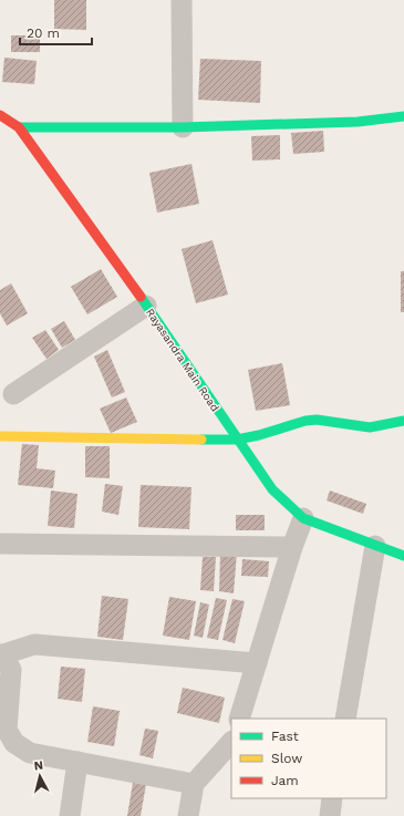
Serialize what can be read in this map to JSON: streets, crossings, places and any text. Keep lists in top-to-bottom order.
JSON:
{
  "streets": {
    "street": ["Rayasandra Main Road"]
  },
  "legend": ["Fast", "Slow", "Jam"],
  "scale_bar": "20 m",
  "north": "top"
}
